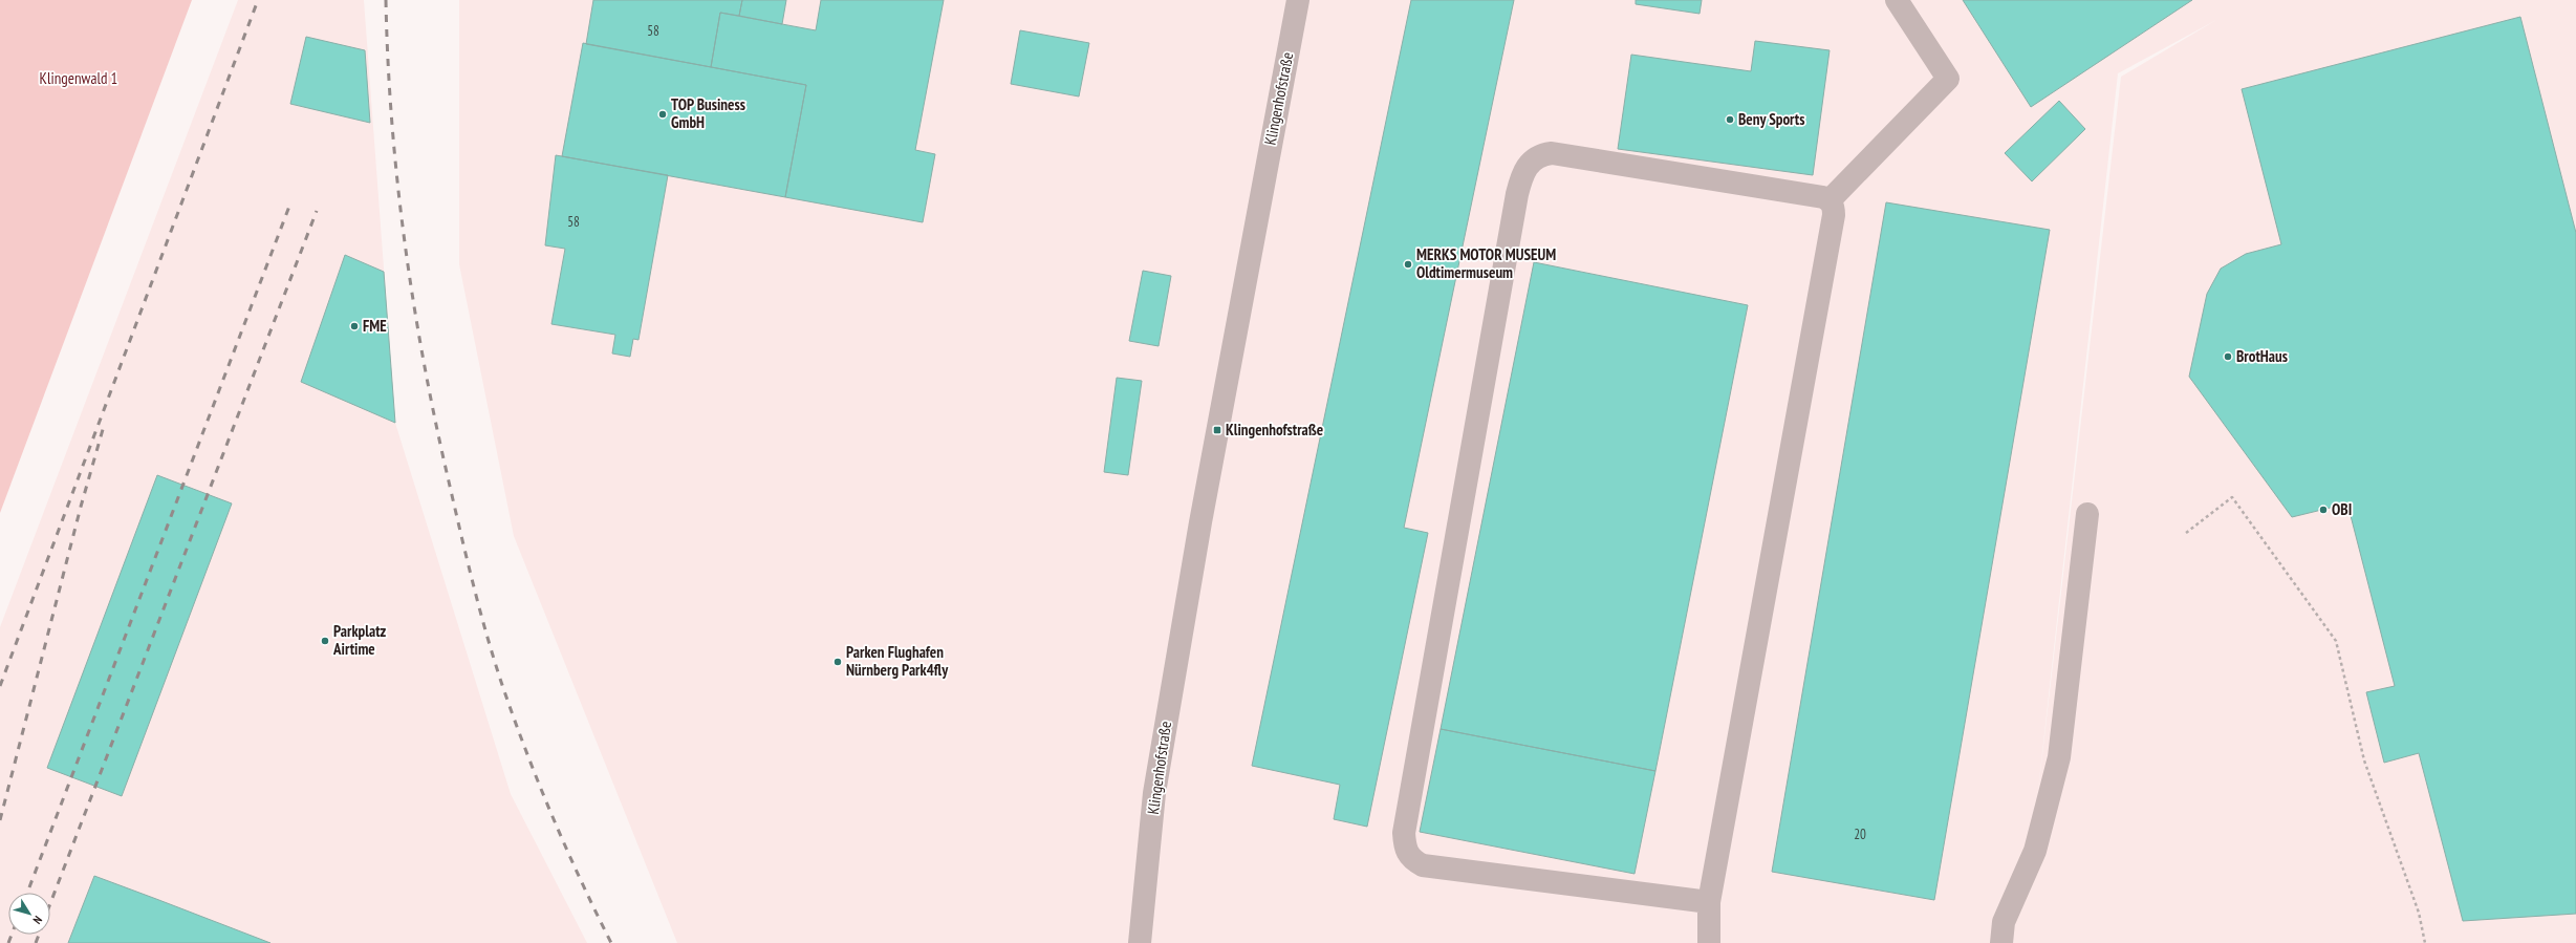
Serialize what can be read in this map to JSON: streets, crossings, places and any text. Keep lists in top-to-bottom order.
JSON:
{
  "streets": {
    "street": ["Klingenhofstraße"]
  },
  "parks": ["Klingenwald 1"],
  "places": {
    "other": [
      "TOP Business GmbH",
      "Beny Sports",
      "MERKS MOTOR MUSEUM Oldtimermuseum",
      "FME",
      "BrotHaus",
      "OBI",
      "Parkplatz Airtime",
      "Parken Flughafen Nürnberg Park4fly"
    ],
    "transit": ["Klingenhofstraße"]
  },
  "house_numbers": ["58", "58", "20"],
  "north": "bottom right"
}
